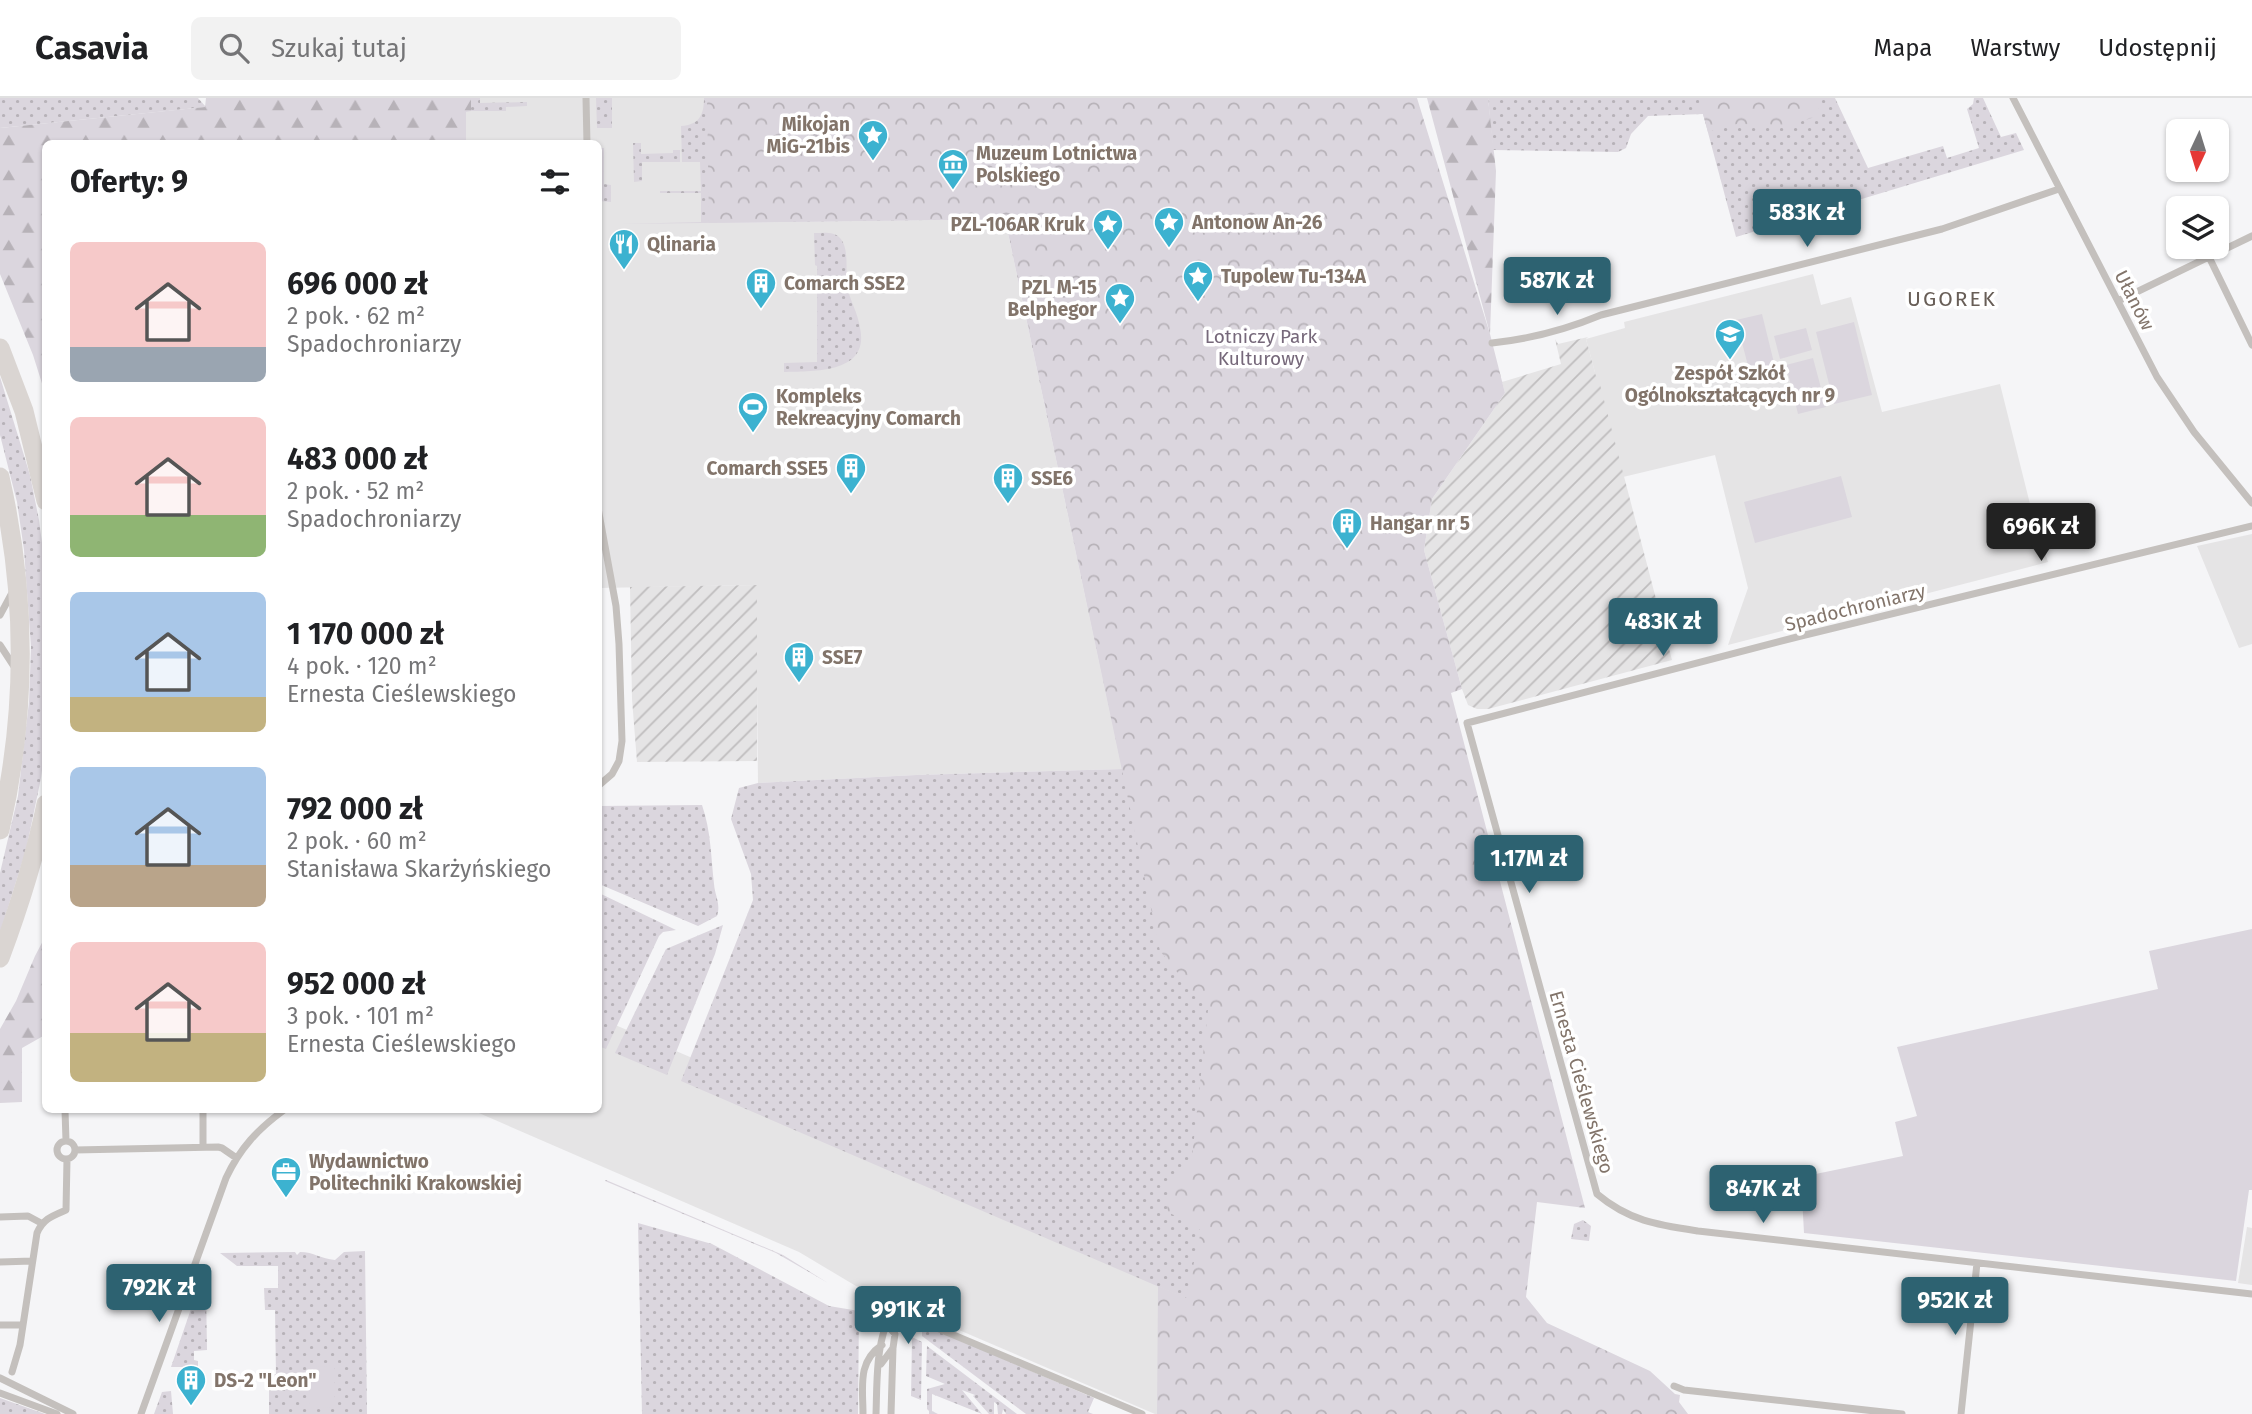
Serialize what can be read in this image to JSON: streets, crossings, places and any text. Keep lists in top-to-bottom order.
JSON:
{
  "streets": {
    "street": ["Ułanów", "Spadochroniarzy", "Ernesta Cieślewskiego"]
  },
  "crossings": [
    ["Spadochroniarzy", "Ernesta Cieślewskiego"]
  ],
  "districts": ["UGOREK"],
  "parks": ["Lotniczy Park Kulturowy"],
  "places": {
    "place": [
      "Mikojan MiG-21bis",
      "Antonow An-26",
      "PZL-106AR Kruk",
      "Tupolew Tu-134A",
      "PZL M-15 Belphegor"
    ],
    "museum": ["Muzeum Lotnictwa Polskiego"],
    "restaurant": ["Qlinaria"],
    "building": [
      "Comarch SSE2",
      "Comarch SSE5",
      "SSE6",
      "Hangar nr 5",
      "SSE7",
      "DS-2 \"Leon\""
    ],
    "school or university": ["Zespół Szkół Ogólnokształcących nr 9"],
    "sports": ["Kompleks Rekreacyjny Comarch"],
    "office": ["Wydawnictwo Politechniki Krakowskiej"]
  },
  "north": "bottom",
  "page": {
    "header": "Casavia",
    "search": "Szukaj tutaj",
    "nav": ["Mapa", "Warstwy", "Udostępnij"],
    "heading": "Oferty: 9",
    "price": [
      "583K zł",
      "587K zł",
      "696K zł",
      "483K zł",
      "1.17M zł",
      "847K zł",
      "792K zł",
      "952K zł",
      "991K zł"
    ],
    "list": [
      {
        "name": "696 000 zł",
        "note": "2 pok. · 62 m² · Spadochroniarzy"
      },
      {
        "name": "483 000 zł",
        "note": "2 pok. · 52 m² · Spadochroniarzy"
      },
      {
        "name": "1 170 000 zł",
        "note": "4 pok. · 120 m² · Ernesta Cieślewskiego"
      },
      {
        "name": "792 000 zł",
        "note": "2 pok. · 60 m² · Stanisława Skarżyńskiego"
      },
      {
        "name": "952 000 zł",
        "note": "3 pok. · 101 m² · Ernesta Cieślewskiego"
      }
    ]
  }
}
